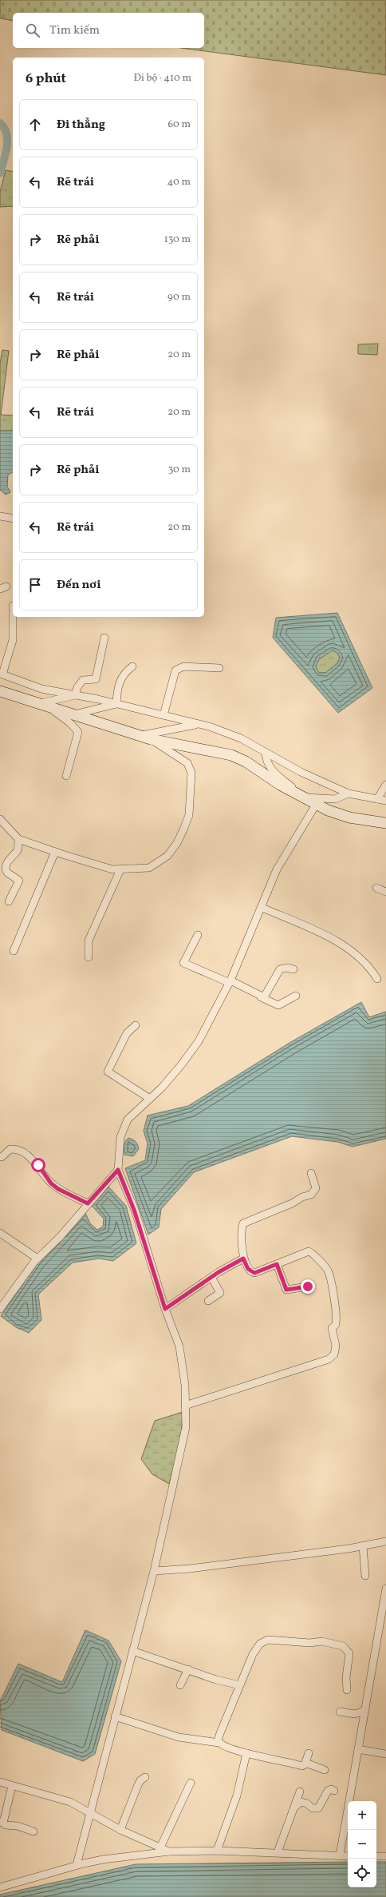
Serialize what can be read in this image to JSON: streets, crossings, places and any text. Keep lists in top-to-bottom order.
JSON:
{
  "page": {
    "search": "Tìm kiếm",
    "heading": ["6 phút", "Đi bộ · 410 m"],
    "list": [
      ["Đi thẳng", "60 m"],
      ["Rẽ trái", "40 m"],
      ["Rẽ phải", "130 m"],
      ["Rẽ trái", "90 m"],
      ["Rẽ phải", "20 m"],
      ["Rẽ trái", "20 m"],
      ["Rẽ phải", "30 m"],
      ["Rẽ trái", "20 m"],
      "Đến nơi"
    ],
    "map_buttons": ["+", "−"]
  }
}
